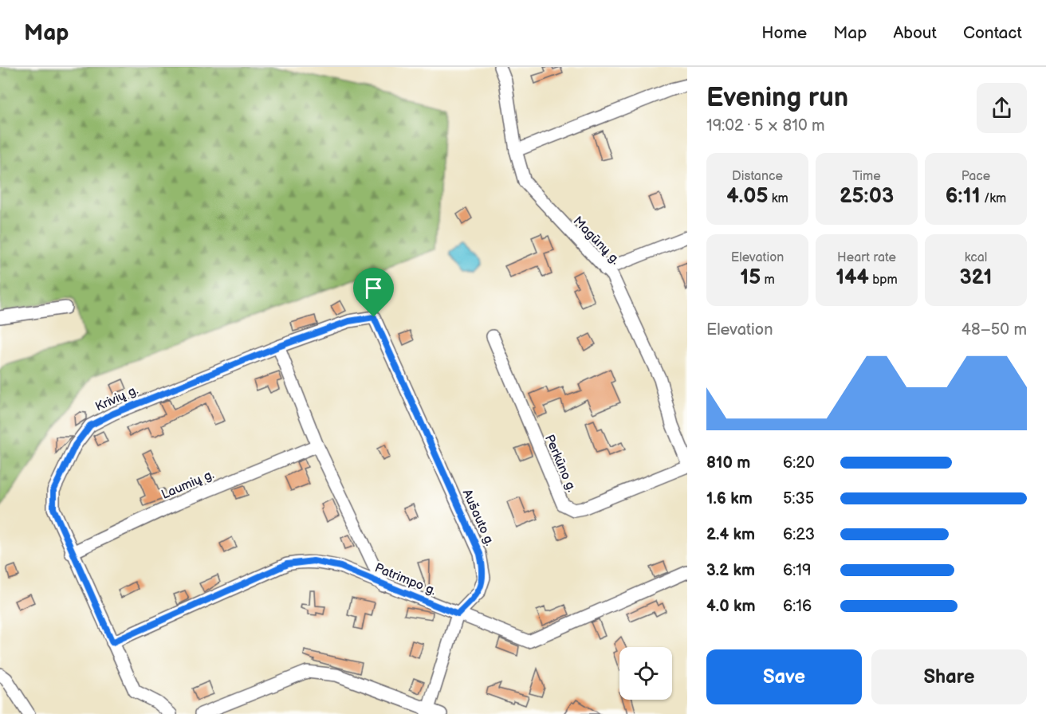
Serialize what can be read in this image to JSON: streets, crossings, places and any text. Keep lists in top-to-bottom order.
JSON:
{
  "streets": {
    "street": [
      "Magūnų g.",
      "Krivių g.",
      "Perkūno g.",
      "Laumių g.",
      "Aušauto g.",
      "Patrimpo g."
    ]
  },
  "crossings": [
    ["Krivių g.", "Laumių g."],
    ["Krivių g.", "Aušauto g."],
    ["Krivių g.", "Patrimpo g."],
    ["Aušauto g.", "Patrimpo g."]
  ],
  "page": {
    "header": "Map",
    "nav": [
      "Home",
      "Map",
      "About",
      "Contact"
    ],
    "heading": ["Evening run", "19:02 · 5 × 810 m"],
    "stats": [
      ["Distance", "4.05 km"],
      ["Time", "25:03"],
      ["Pace", "6:11 /km"],
      ["Elevation", "15 m"],
      ["Heart rate", "144 bpm"],
      ["kcal", "321"]
    ],
    "chart": ["Elevation", "48–50 m"],
    "list": [
      {
        "name": "810 m",
        "note": "6:20"
      },
      {
        "name": "1.6 km",
        "note": "5:35"
      },
      {
        "name": "2.4 km",
        "note": "6:23"
      },
      {
        "name": "3.2 km",
        "note": "6:19"
      },
      {
        "name": "4.0 km",
        "note": "6:16"
      }
    ],
    "buttons": ["Save", "Share"]
  }
}
